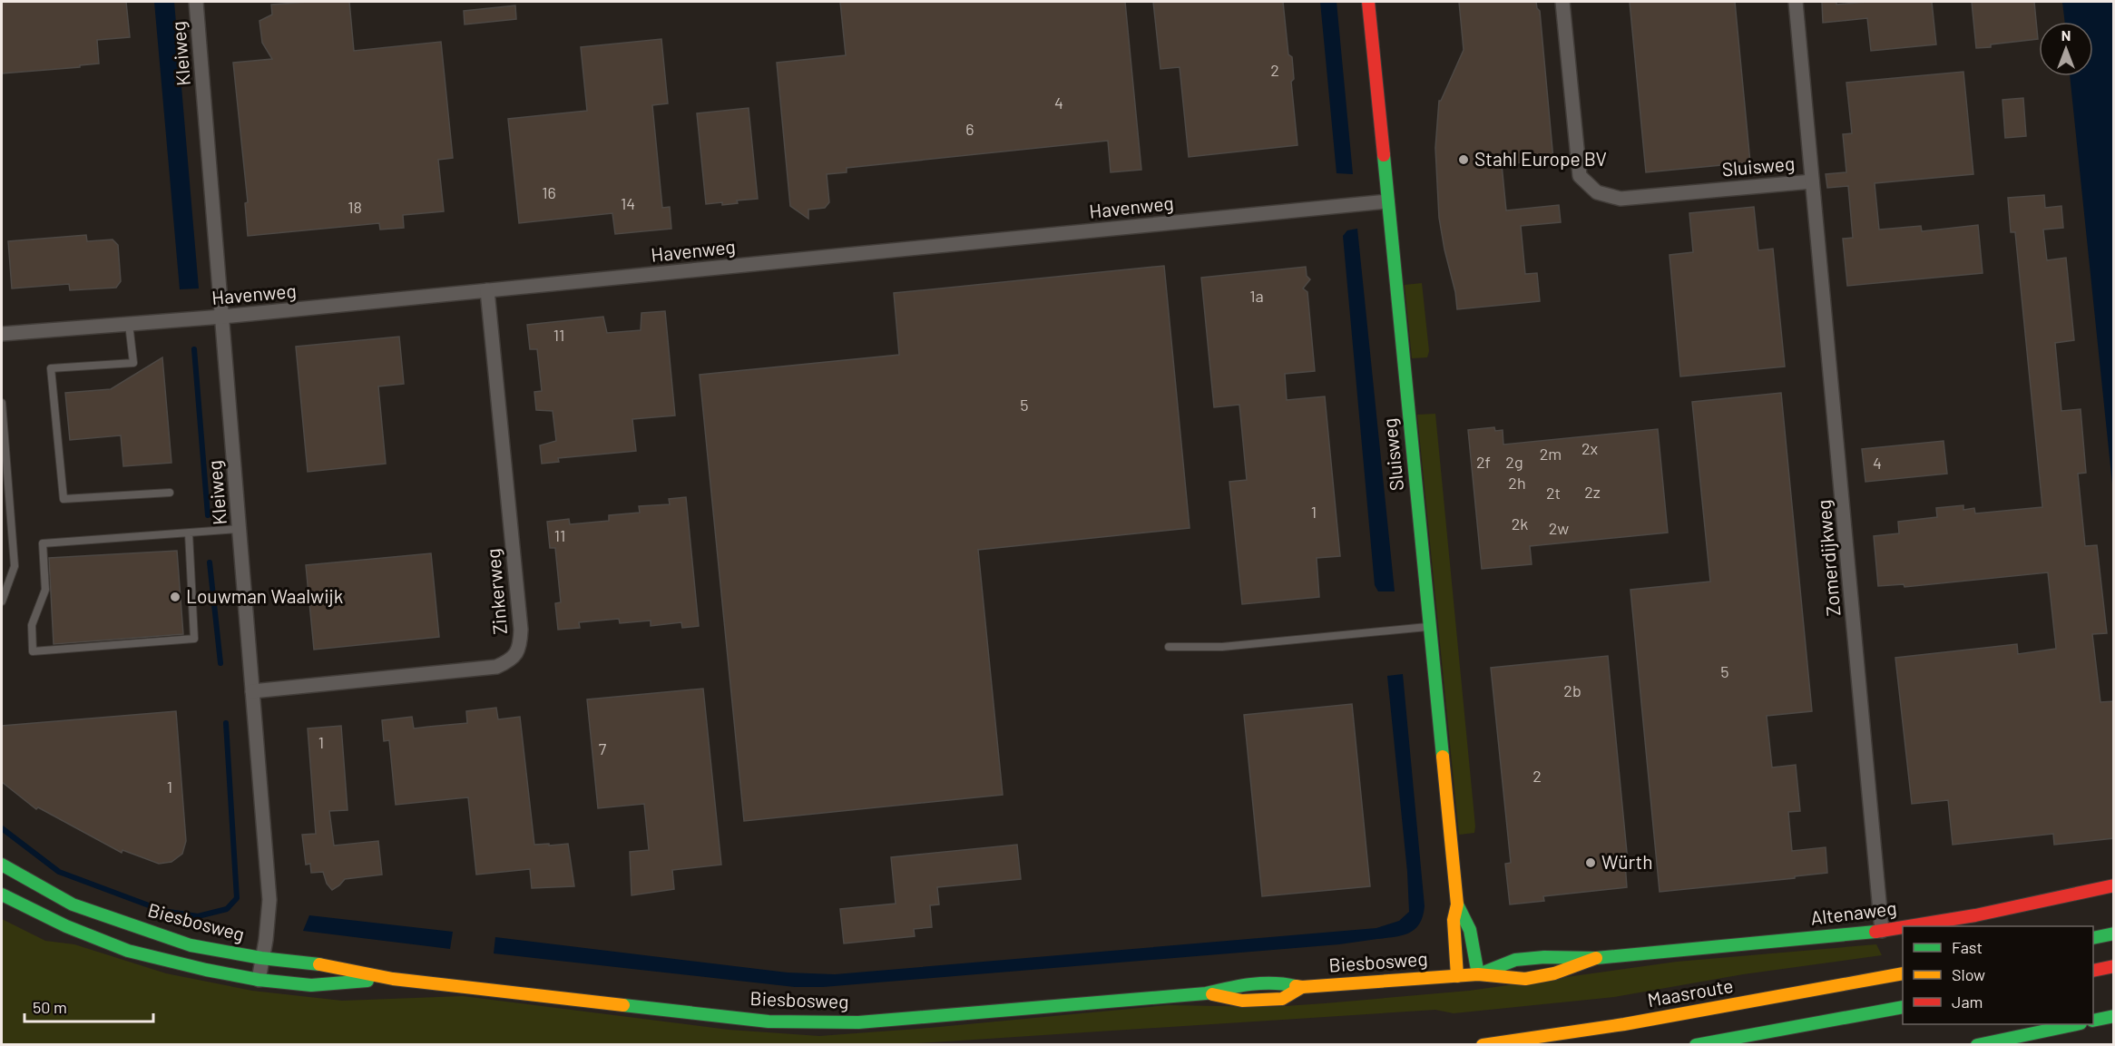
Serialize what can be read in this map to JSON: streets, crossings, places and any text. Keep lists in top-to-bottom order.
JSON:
{
  "streets": {
    "main road": [
      "Sluisweg",
      "Altenaweg",
      "Biesbosweg",
      "Maasroute"
    ],
    "street": [
      "Kleiweg",
      "Havenweg",
      "Zomerdijkweg",
      "Zinkerweg"
    ]
  },
  "crossings": [
    ["Kleiweg", "Havenweg"],
    ["Kleiweg", "Zinkerweg"],
    ["Kleiweg", "Biesbosweg"],
    ["Sluisweg", "Havenweg"],
    ["Sluisweg", "Zomerdijkweg"],
    ["Sluisweg", "Altenaweg"],
    ["Sluisweg", "Biesbosweg"],
    ["Havenweg", "Zinkerweg"],
    ["Zomerdijkweg", "Altenaweg"],
    ["Altenaweg", "Biesbosweg"]
  ],
  "places": ["Stahl Europe BV", "Louwman Waalwijk", "Würth"],
  "house_numbers": [
    "2",
    "4",
    "6",
    "16",
    "14",
    "18",
    "1a",
    "11",
    "5",
    "2x",
    "2m",
    "2f",
    "2g",
    "4",
    "2h",
    "2z",
    "2t",
    "1",
    "2k",
    "2w",
    "11",
    "5",
    "2b",
    "1",
    "7",
    "2",
    "1"
  ],
  "legend": ["Fast", "Slow", "Jam"],
  "scale_bar": "50 m",
  "north": "top"
}
